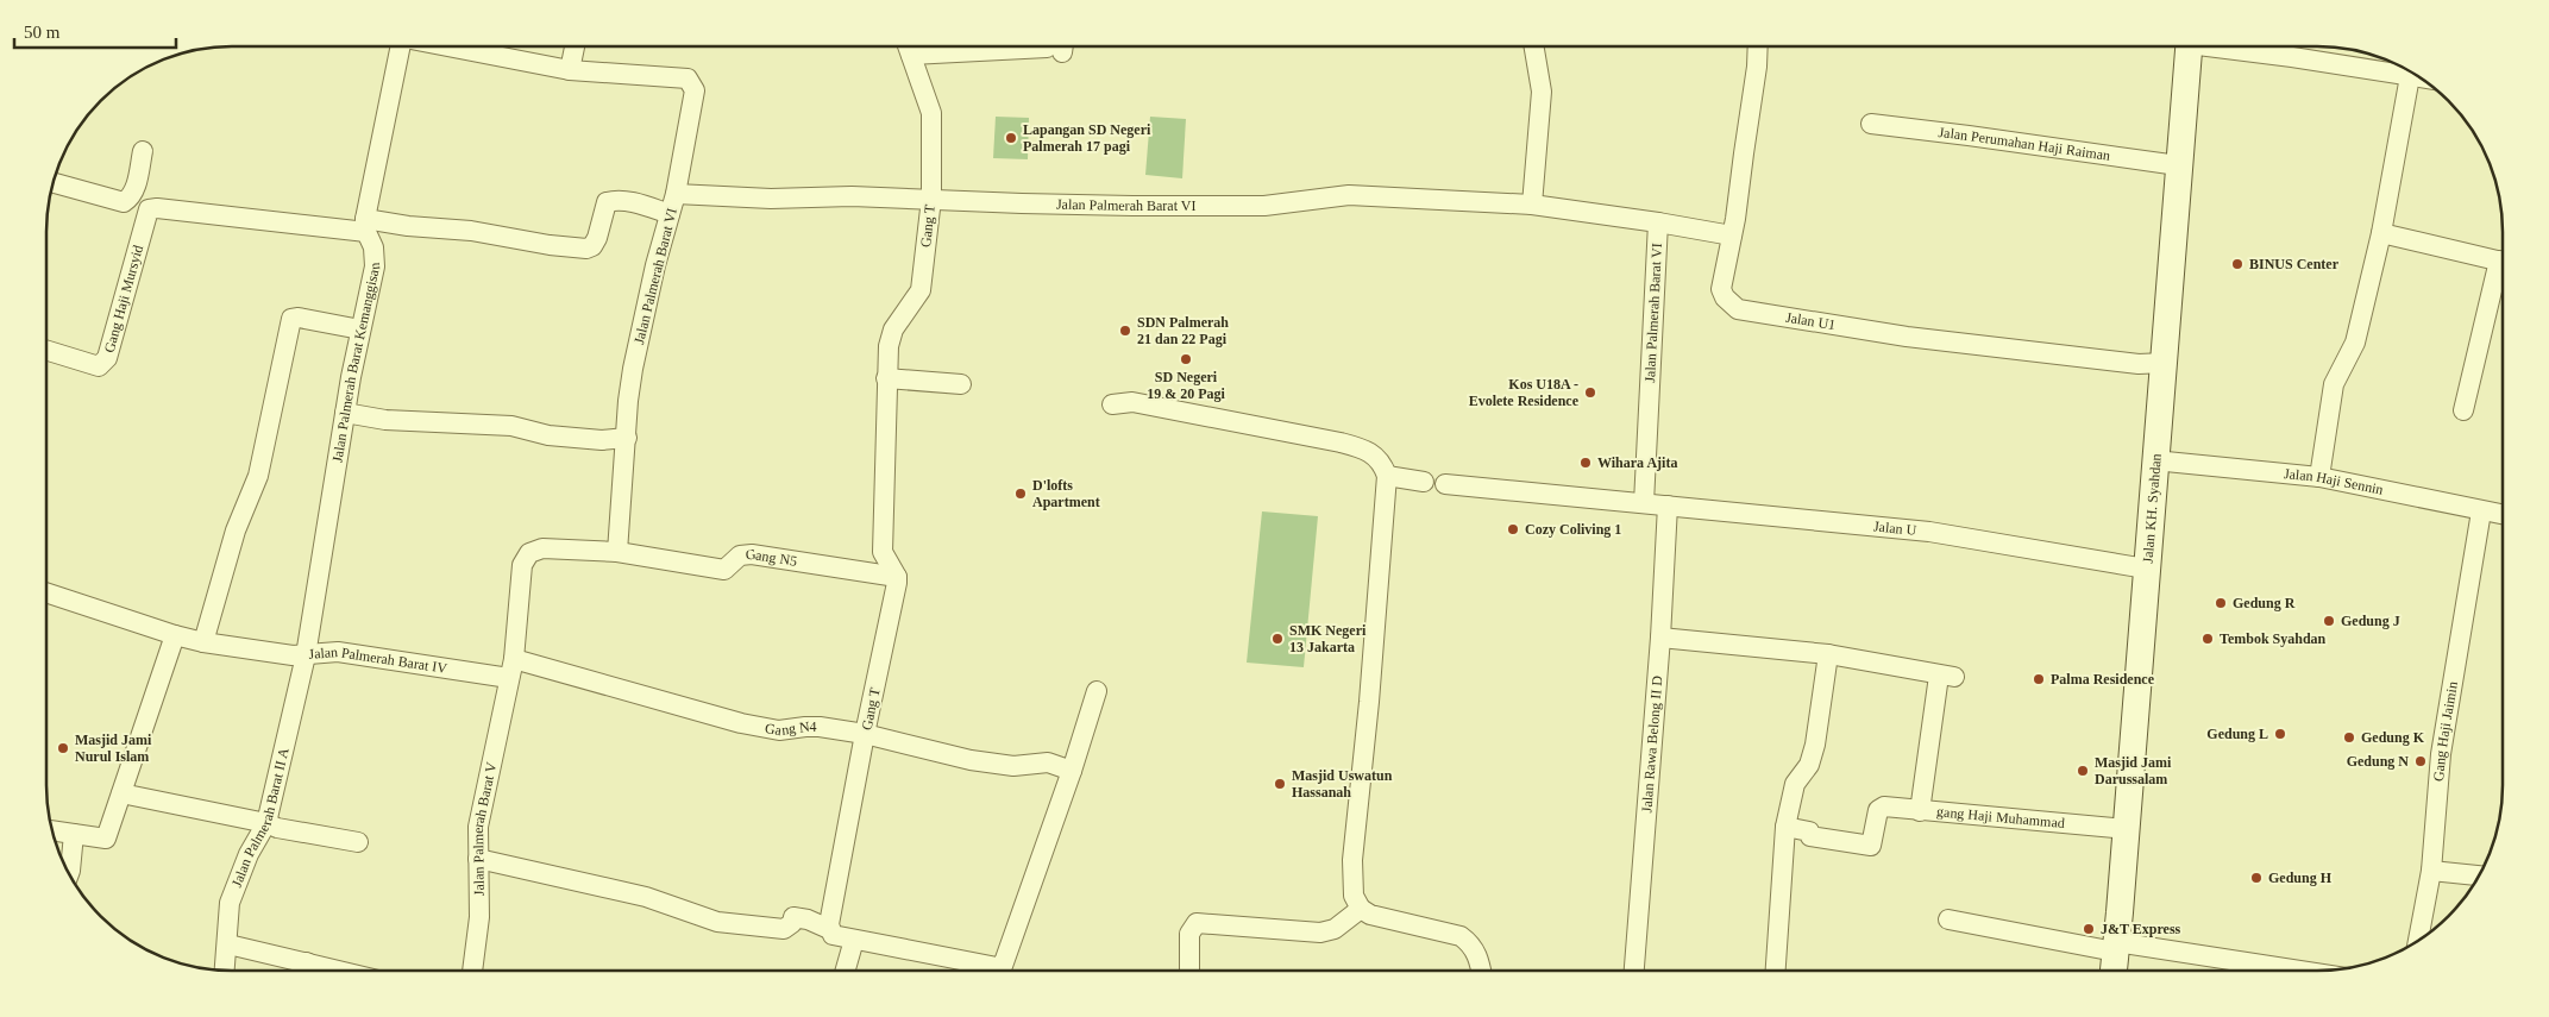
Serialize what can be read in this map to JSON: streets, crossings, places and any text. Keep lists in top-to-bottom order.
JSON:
{
  "streets": {
    "street": [
      "Jalan Perumahan Haji Raiman",
      "Jalan Palmerah Barat VI",
      "Gang T",
      "Gang Haji Mursyid",
      "Jalan U1",
      "Jalan Palmerah Barat Kemanggisan",
      "Jalan Haji Sennin",
      "Jalan KH. Syahdan",
      "Jalan U",
      "Gang N5",
      "Jalan Palmerah Barat IV",
      "Gang N4",
      "Gang Haji Jaimin",
      "Jalan Rawa Belong II D",
      "Jalan Palmerah Barat II A",
      "gang Haji Muhammad",
      "Jalan Palmerah Barat V"
    ]
  },
  "crossings": [
    ["Jalan Perumahan Haji Raiman", "Jalan KH. Syahdan"],
    ["Jalan Palmerah Barat VI", "Gang T"],
    ["Jalan Palmerah Barat VI", "Jalan U"],
    ["Jalan Palmerah Barat VI", "Gang N5"],
    ["Gang T", "Gang N5"],
    ["Gang T", "Gang N4"],
    ["Gang Haji Mursyid", "Jalan Palmerah Barat Kemanggisan"],
    ["Jalan U1", "Jalan KH. Syahdan"],
    ["Jalan Palmerah Barat Kemanggisan", "Jalan Palmerah Barat IV"],
    ["Jalan Palmerah Barat Kemanggisan", "Jalan Palmerah Barat II A"],
    ["Jalan Haji Sennin", "Jalan KH. Syahdan"],
    ["Jalan Haji Sennin", "Gang Haji Jaimin"],
    ["Jalan KH. Syahdan", "Jalan U"],
    ["Jalan KH. Syahdan", "gang Haji Muhammad"],
    ["Jalan U", "Jalan Rawa Belong II D"],
    ["Jalan Palmerah Barat IV", "Gang N4"],
    ["Jalan Palmerah Barat IV", "Jalan Palmerah Barat II A"],
    ["Jalan Palmerah Barat IV", "Jalan Palmerah Barat V"],
    ["Gang N4", "Jalan Palmerah Barat V"]
  ],
  "places": [
    "Lapangan SD Negeri Palmerah 17 pagi",
    "BINUS Center",
    "SDN Palmerah 21 dan 22 Pagi",
    "SD Negeri 19 & 20 Pagi",
    "Kos U18A - Evolete Residence",
    "Wihara Ajita",
    "D'lofts Apartment",
    "Cozy Coliving 1",
    "Gedung R",
    "Gedung J",
    "SMK Negeri 13 Jakarta",
    "Tembok Syahdan",
    "Palma Residence",
    "Gedung L",
    "Gedung K",
    "Masjid Jami Nurul Islam",
    "Gedung N",
    "Masjid Jami Darussalam",
    "Masjid Uswatun Hassanah",
    "Gedung H",
    "J&T Express"
  ],
  "scale_bar": "50 m"
}
